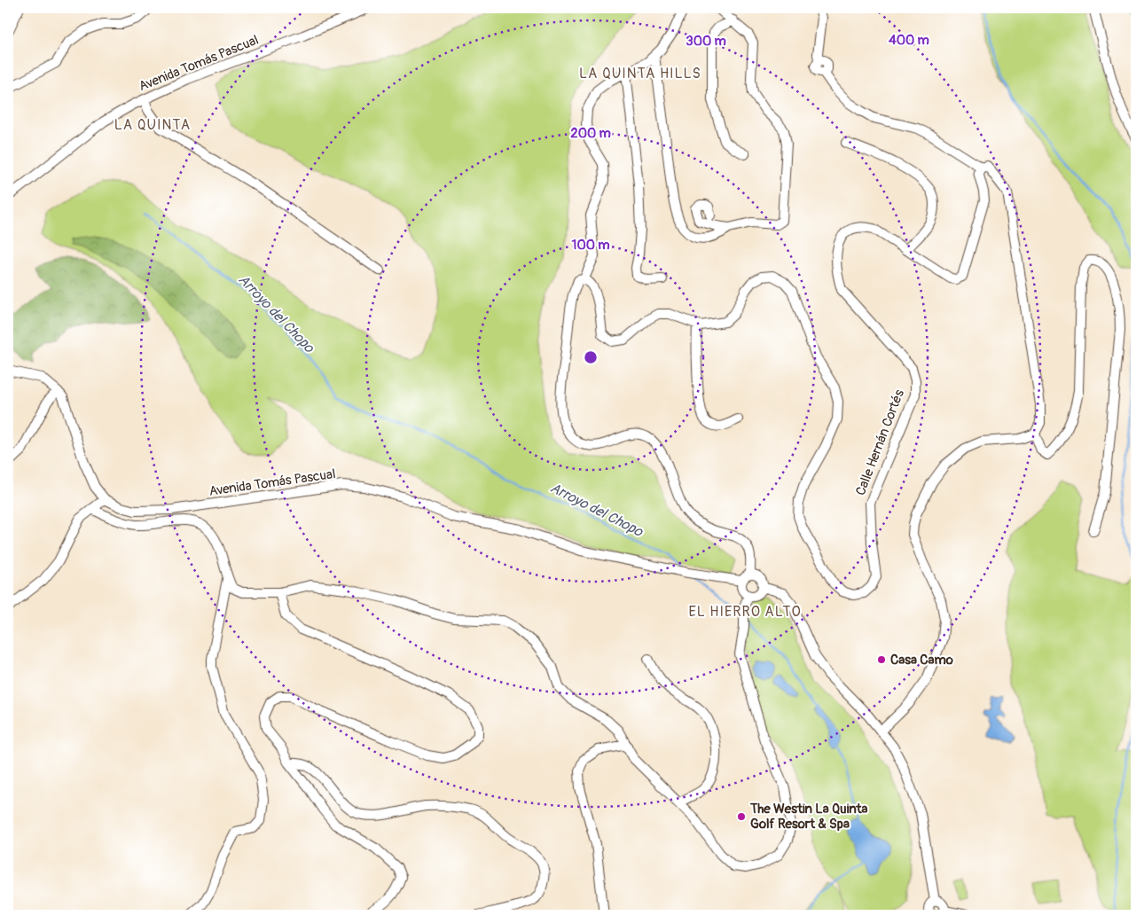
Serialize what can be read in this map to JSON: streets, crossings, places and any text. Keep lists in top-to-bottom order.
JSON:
{
  "streets": {
    "street": ["Avenida Tomás Pascual", "Calle Hernán Cortés"]
  },
  "districts": ["LA QUINTA HILLS", "LA QUINTA", "EL HIERRO ALTO"],
  "water": ["Arroyo del Chopo"],
  "places": ["Casa Camo", "The Westin La Quinta Golf Resort & Spa"],
  "rings": [
    "400 m",
    "300 m",
    "200 m",
    "100 m"
  ]
}
